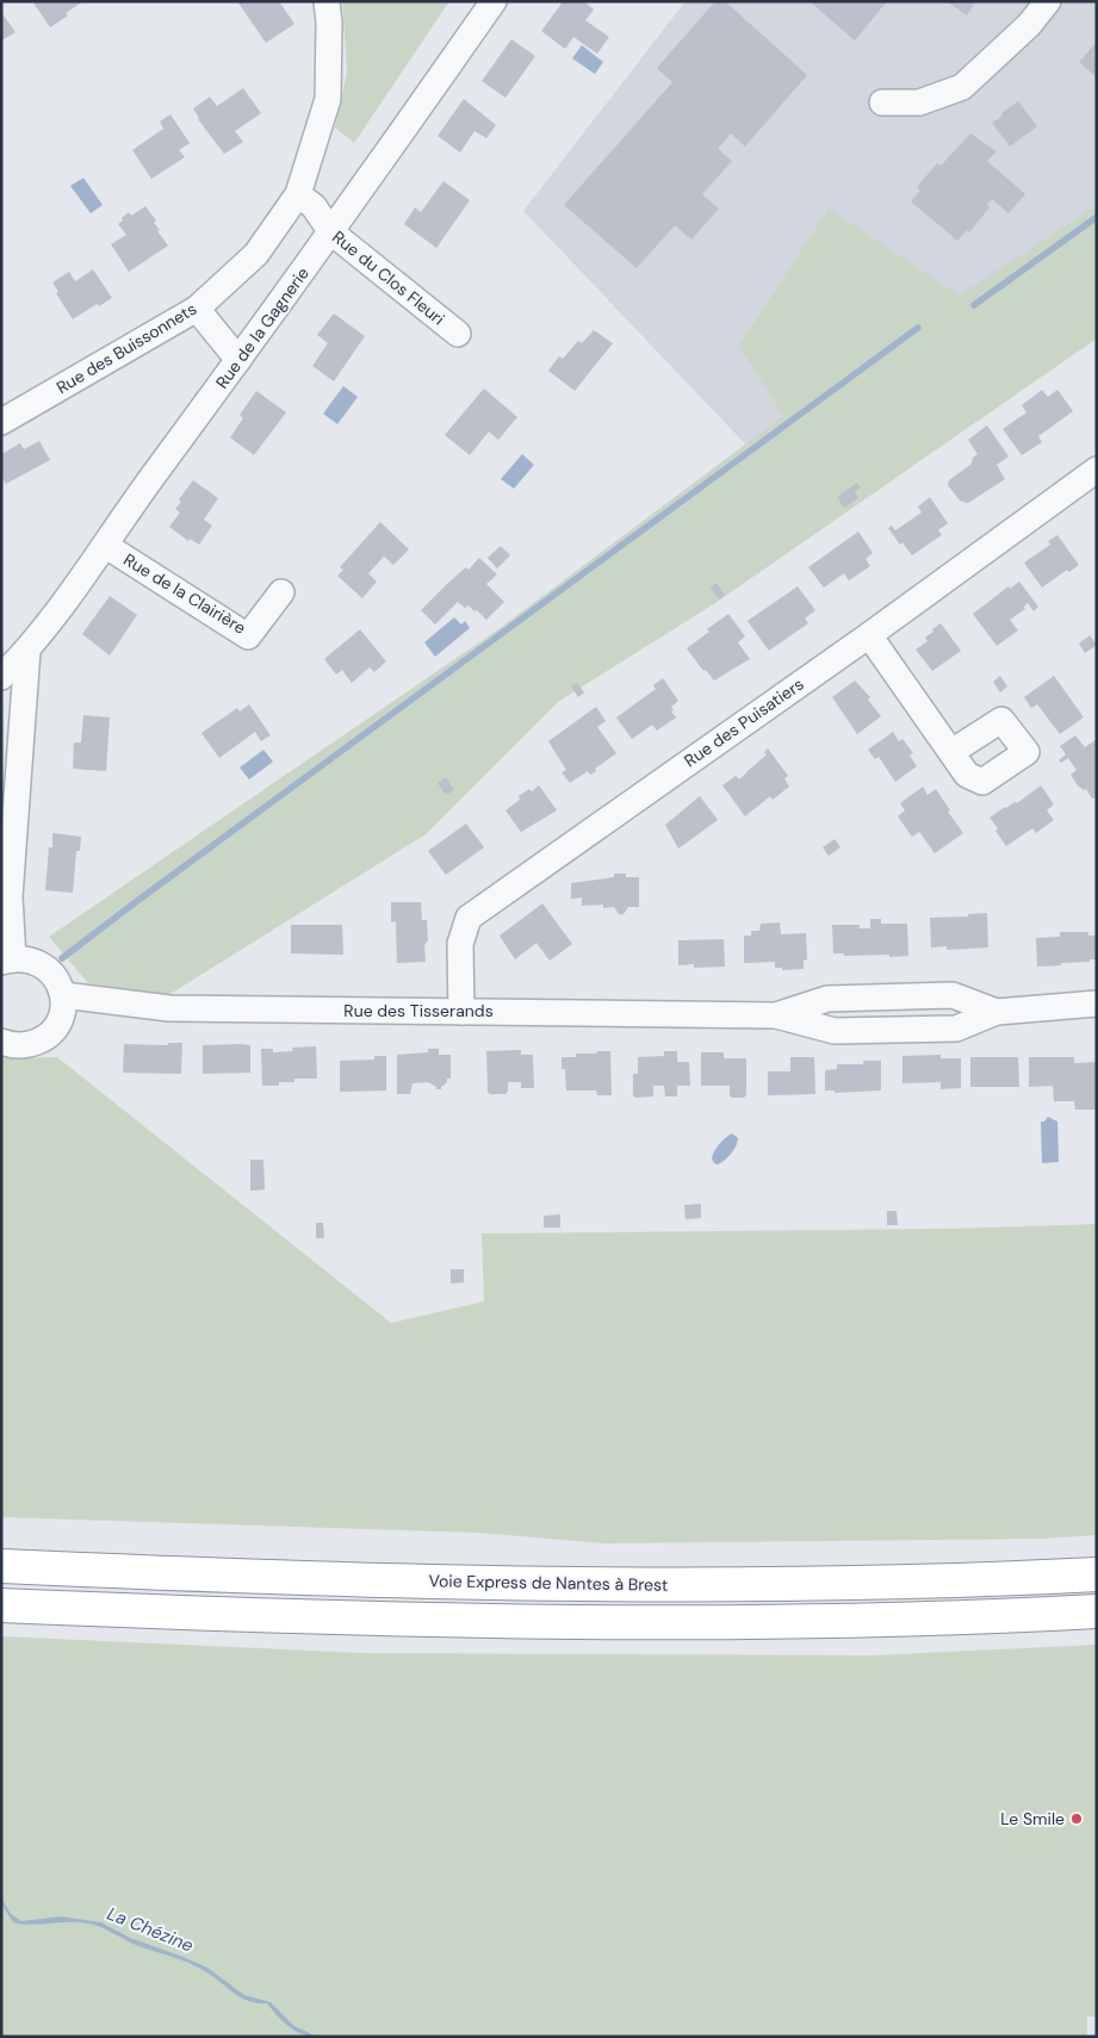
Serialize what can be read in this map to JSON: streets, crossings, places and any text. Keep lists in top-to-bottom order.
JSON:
{
  "streets": {
    "highway": ["Voie Express de Nantes à Brest"],
    "street": [
      "Rue du Clos Fleuri",
      "Rue de la Gagnerie",
      "Rue des Buissonnets",
      "Rue de la Clairière",
      "Rue des Puisatiers",
      "Rue des Tisserands"
    ]
  },
  "crossings": [
    ["Rue du Clos Fleuri", "Rue de la Gagnerie"],
    ["Rue du Clos Fleuri", "Rue des Buissonnets"],
    ["Rue de la Gagnerie", "Rue de la Clairière"],
    ["Rue des Puisatiers", "Rue des Tisserands"]
  ],
  "water": ["La Chézine"],
  "places": ["Le Smile"]
}
